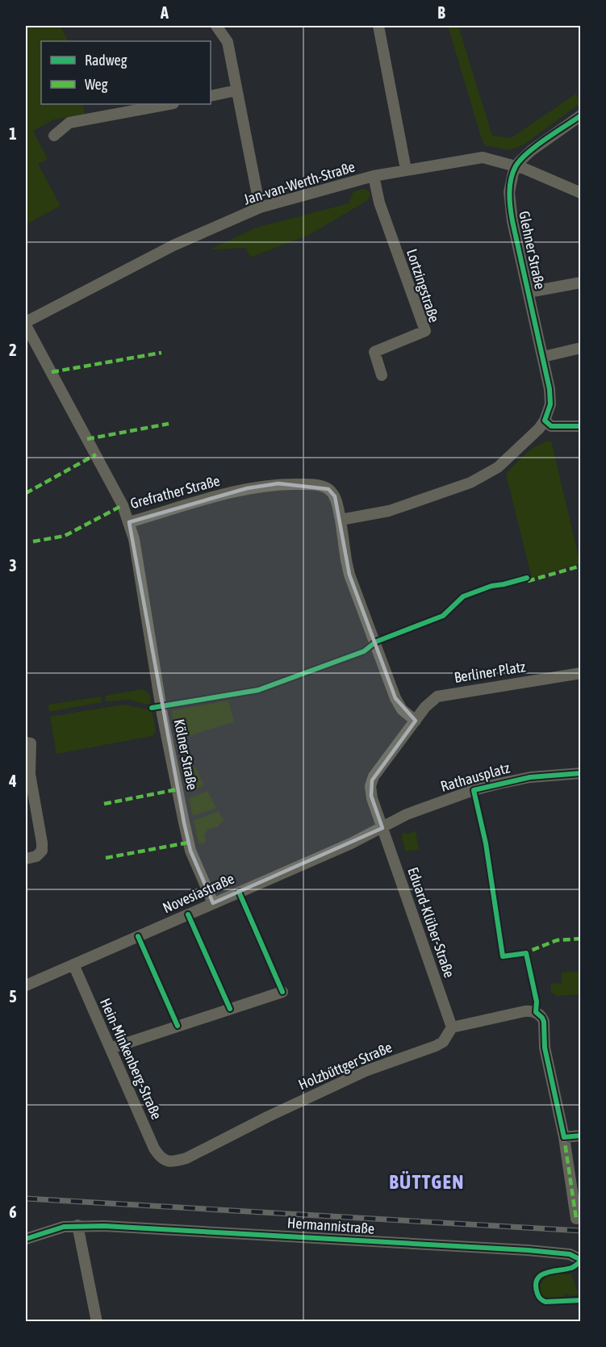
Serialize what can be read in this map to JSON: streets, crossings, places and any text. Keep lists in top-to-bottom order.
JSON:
{
  "streets": {
    "street": [
      "Jan-van-Werth-Straße",
      "Glehner Straße",
      "Lortzingstraße",
      "Grefrather Straße",
      "Berliner Platz",
      "Kölner Straße",
      "Rathausplatz",
      "Novesiastraße",
      "Eduard-Klüber-Straße",
      "Hein-Minkenberg-Straße",
      "Holzbüttger Straße",
      "Hermannistraße"
    ]
  },
  "crossings": [
    ["Jan-van-Werth-Straße", "Glehner Straße"],
    ["Jan-van-Werth-Straße", "Lortzingstraße"],
    ["Jan-van-Werth-Straße", "Grefrather Straße"],
    ["Grefrather Straße", "Kölner Straße"],
    ["Kölner Straße", "Novesiastraße"],
    ["Rathausplatz", "Novesiastraße"],
    ["Rathausplatz", "Eduard-Klüber-Straße"],
    ["Novesiastraße", "Eduard-Klüber-Straße"],
    ["Novesiastraße", "Hein-Minkenberg-Straße"],
    ["Eduard-Klüber-Straße", "Holzbüttger Straße"],
    ["Hein-Minkenberg-Straße", "Holzbüttger Straße"]
  ],
  "districts": ["BÜTTGEN"],
  "legend": ["Radweg", "Weg"],
  "grid": {
    "columns": ["A", "B"],
    "rows": [
      "1",
      "2",
      "3",
      "4",
      "5",
      "6"
    ]
  }
}
